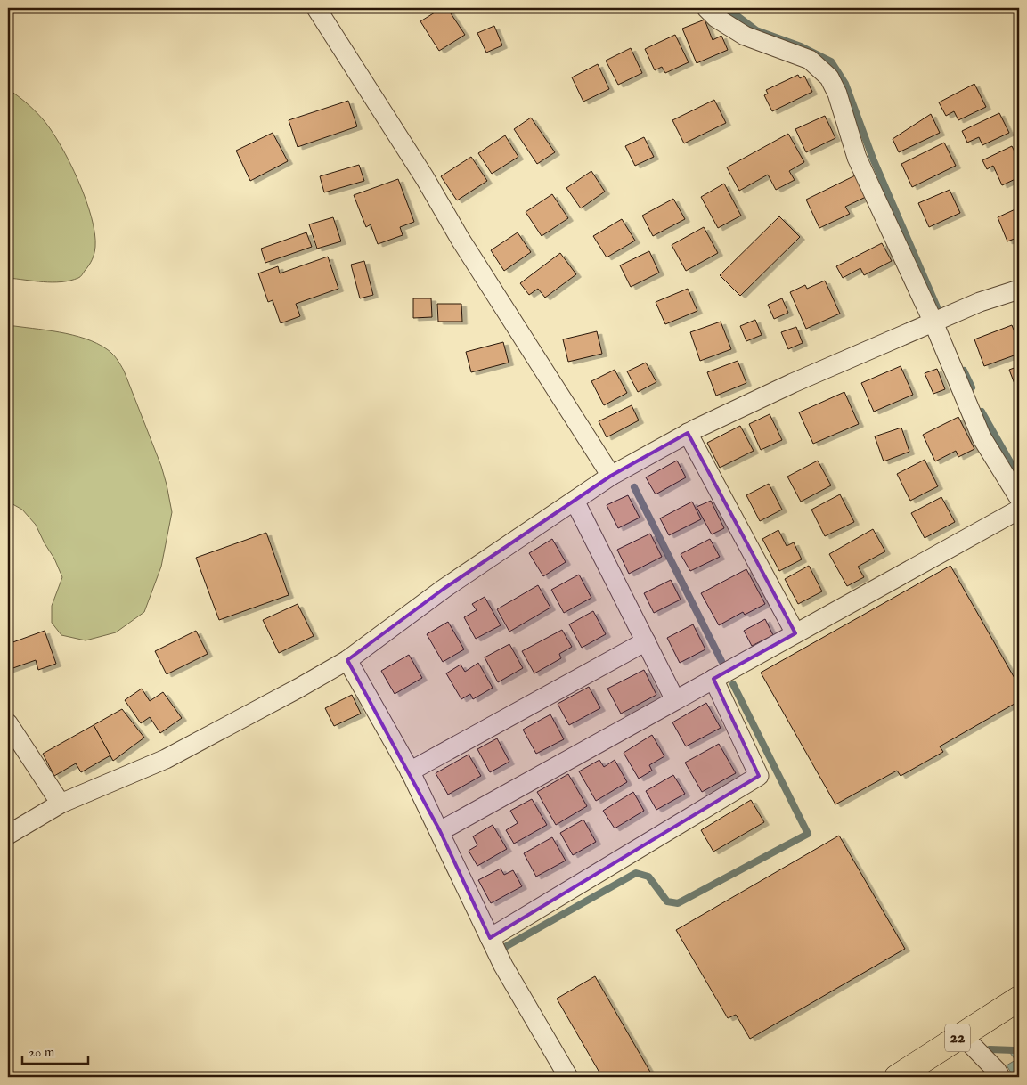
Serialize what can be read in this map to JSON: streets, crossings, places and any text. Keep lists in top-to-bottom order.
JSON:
{
  "streets": {
    "main road": ["22"]
  },
  "scale_bar": "20 m"
}
